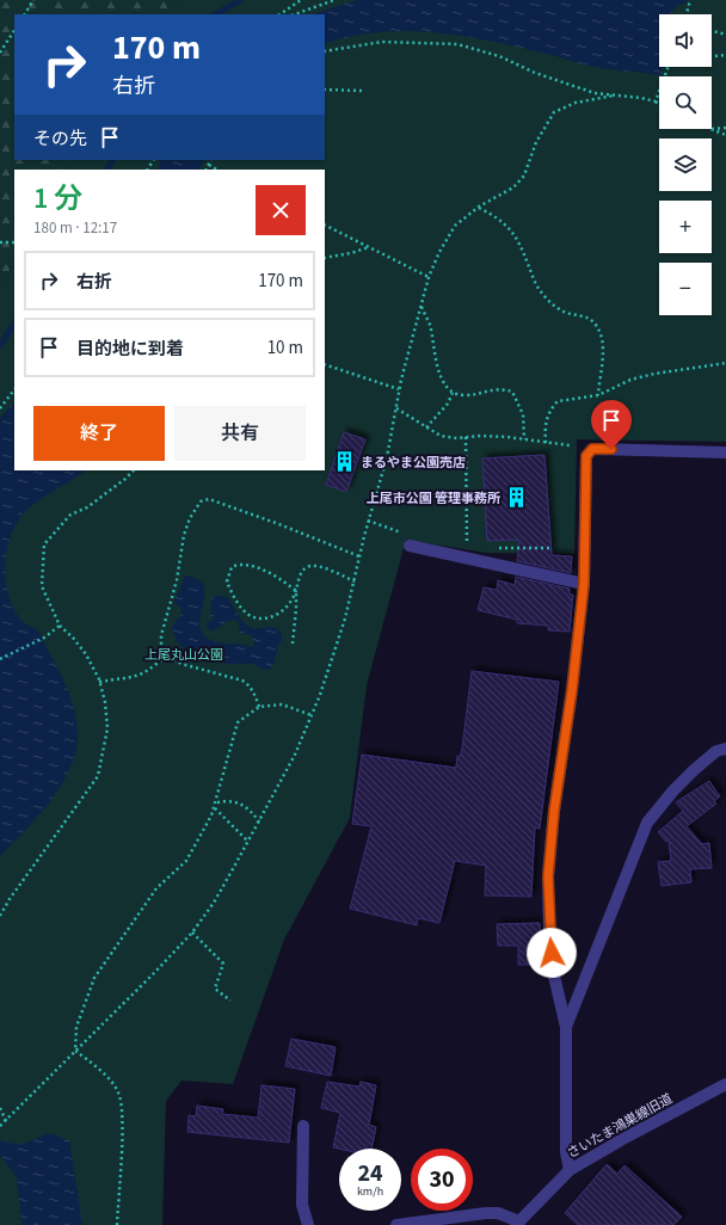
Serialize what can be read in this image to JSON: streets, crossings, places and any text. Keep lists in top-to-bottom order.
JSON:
{
  "streets": {
    "street": ["さいたま鴻巣線旧道"]
  },
  "parks": ["上尾丸山公園"],
  "places": {
    "building": ["まるやま公園売店", "上尾市公園 管理事務所"]
  },
  "page": {
    "map_buttons": ["+", "−"],
    "turn": ["170 m", "右折"],
    "then": "その先",
    "heading": ["1 分", "180 m · 12:17"],
    "list": [
      {
        "name": "右折",
        "value": "170 m"
      },
      {
        "name": "目的地に到着",
        "value": "10 m"
      }
    ],
    "buttons": ["終了", "共有"],
    "speed": "24 km/h",
    "limit": "30"
  }
}
